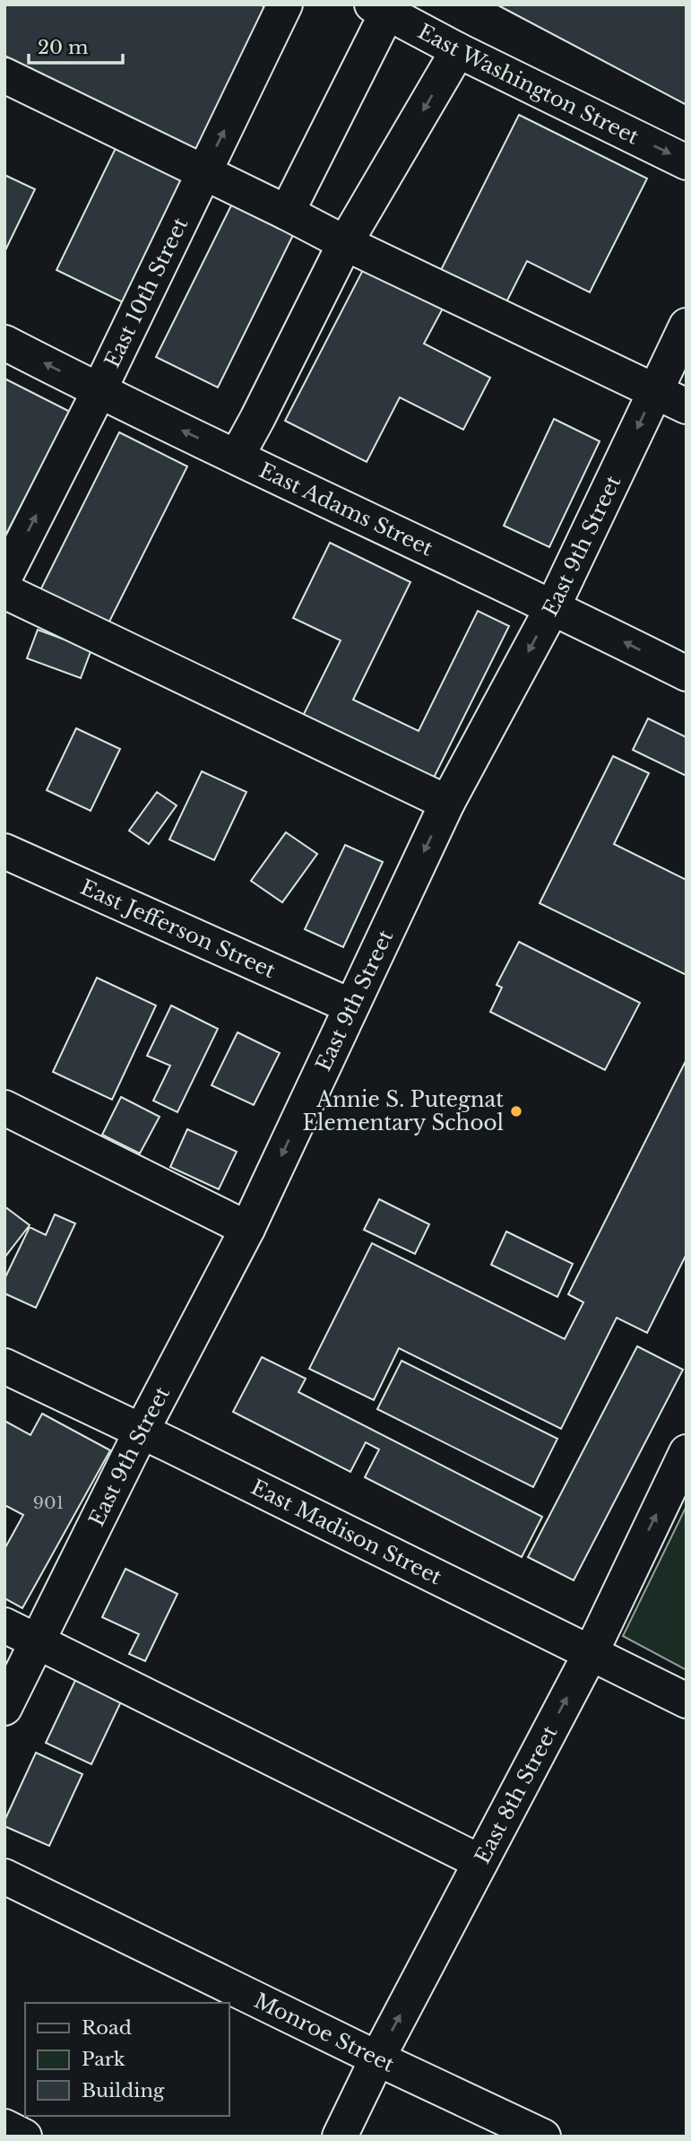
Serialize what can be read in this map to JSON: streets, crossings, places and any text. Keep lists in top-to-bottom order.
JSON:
{
  "streets": {
    "street": [
      "East Washington Street",
      "East 10th Street",
      "East Adams Street",
      "East 9th Street",
      "East Jefferson Street",
      "East Madison Street",
      "East 8th Street",
      "Monroe Street"
    ]
  },
  "crossings": [
    ["East 10th Street", "East Adams Street"],
    ["East Adams Street", "East 9th Street"],
    ["East 9th Street", "East Jefferson Street"],
    ["East 9th Street", "East Madison Street"],
    ["East Madison Street", "East 8th Street"],
    ["East 8th Street", "Monroe Street"]
  ],
  "one_way": ["East 9th Street", "East 8th Street"],
  "places": ["Annie S. Putegnat Elementary School"],
  "house_numbers": ["901"],
  "legend": ["Road", "Park", "Building"],
  "scale_bar": "20 m"
}
